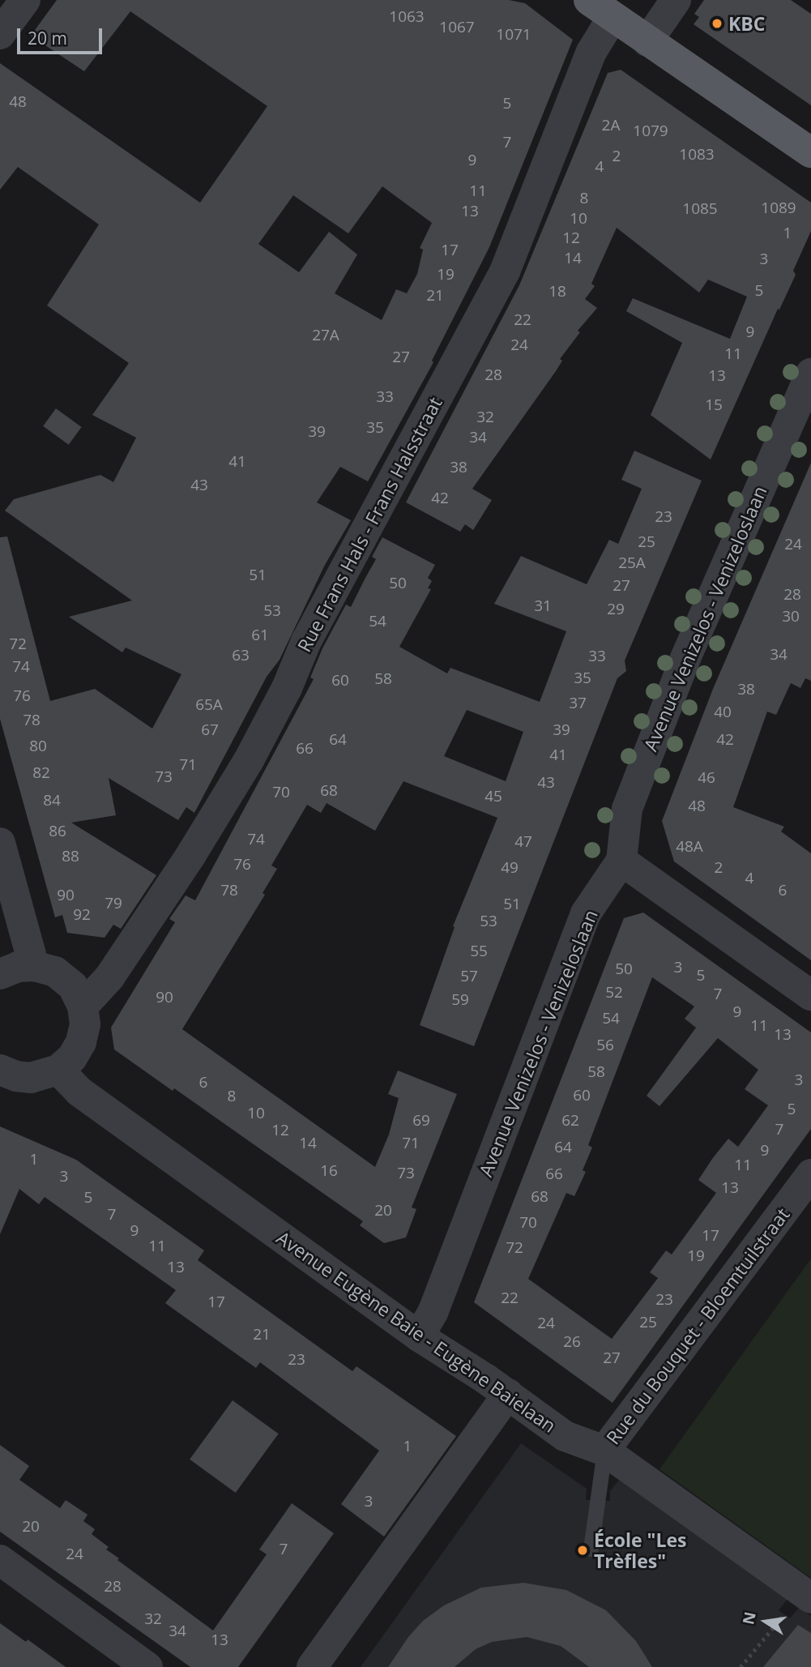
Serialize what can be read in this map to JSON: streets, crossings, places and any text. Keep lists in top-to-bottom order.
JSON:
{
  "streets": {
    "street": [
      "Rue Frans Hals - Frans Halsstraat",
      "Avenue Venizelos - Venizeloslaan",
      "Rue du Bouquet - Bloemtuilstraat",
      "Avenue Eugène Baie - Eugène Baielaan"
    ]
  },
  "crossings": [
    ["Avenue Venizelos - Venizeloslaan", "Avenue Eugène Baie - Eugène Baielaan"],
    ["Rue du Bouquet - Bloemtuilstraat", "Avenue Eugène Baie - Eugène Baielaan"]
  ],
  "places": ["KBC", "École \"Les Trèfles\""],
  "house_numbers": [
    "1063",
    "1067",
    "1071",
    "48",
    "5",
    "2A",
    "1079",
    "7",
    "1083",
    "2",
    "9",
    "4",
    "11",
    "8",
    "1089",
    "1085",
    "13",
    "10",
    "1",
    "12",
    "17",
    "14",
    "3",
    "19",
    "5",
    "18",
    "21",
    "22",
    "9",
    "27A",
    "24",
    "11",
    "27",
    "28",
    "13",
    "33",
    "15",
    "32",
    "35",
    "39",
    "34",
    "41",
    "38",
    "43",
    "42",
    "23",
    "25",
    "24",
    "25A",
    "51",
    "50",
    "27",
    "28",
    "31",
    "29",
    "53",
    "30",
    "54",
    "61",
    "72",
    "34",
    "63",
    "33",
    "74",
    "35",
    "58",
    "60",
    "38",
    "76",
    "37",
    "65A",
    "40",
    "78",
    "67",
    "39",
    "64",
    "42",
    "80",
    "66",
    "41",
    "71",
    "82",
    "73",
    "46",
    "43",
    "68",
    "70",
    "45",
    "84",
    "48",
    "86",
    "74",
    "47",
    "48A",
    "88",
    "76",
    "49",
    "2",
    "4",
    "78",
    "6",
    "90",
    "79",
    "51",
    "92",
    "53",
    "55",
    "3",
    "50",
    "5",
    "57",
    "52",
    "7",
    "90",
    "59",
    "9",
    "54",
    "11",
    "13",
    "56",
    "58",
    "3",
    "6",
    "60",
    "8",
    "5",
    "10",
    "69",
    "62",
    "7",
    "12",
    "14",
    "71",
    "64",
    "9",
    "1",
    "11",
    "16",
    "73",
    "66",
    "3",
    "13",
    "68",
    "5",
    "20",
    "7",
    "70",
    "9",
    "17",
    "11",
    "72",
    "19",
    "13",
    "22",
    "23",
    "17",
    "25",
    "24",
    "21",
    "26",
    "27",
    "23",
    "1",
    "3",
    "20",
    "7",
    "24",
    "28",
    "32",
    "34",
    "13"
  ],
  "scale_bar": "20 m",
  "north": "left"
}
